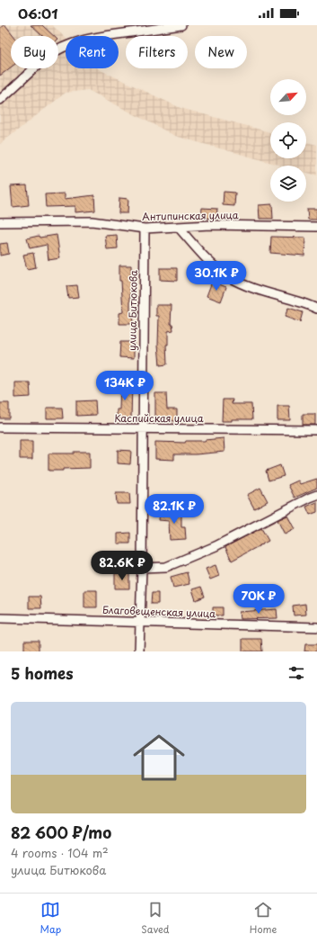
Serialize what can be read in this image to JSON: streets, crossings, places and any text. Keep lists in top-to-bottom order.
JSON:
{
  "streets": {
    "street": [
      "Антипинская улица",
      "улица Битюкова",
      "Каспийская улица",
      "Благовещенская улица"
    ]
  },
  "crossings": [
    ["Антипинская улица", "улица Битюкова"],
    ["улица Битюкова", "Каспийская улица"],
    ["улица Битюкова", "Благовещенская улица"]
  ],
  "north": "top right",
  "page": {
    "status": "06:01",
    "chip": [
      "Buy",
      "Rent",
      "Filters",
      "New"
    ],
    "price": [
      "30.1K ₽",
      "134K ₽",
      "82.1K ₽",
      "82.6K ₽",
      "70K ₽"
    ],
    "heading": "5 homes",
    "list": [
      {
        "name": "82 600 ₽/mo",
        "note": "4 rooms · 104 m² · улица Битюкова"
      }
    ],
    "tabs": ["Map", "Saved", "Home"]
  }
}
